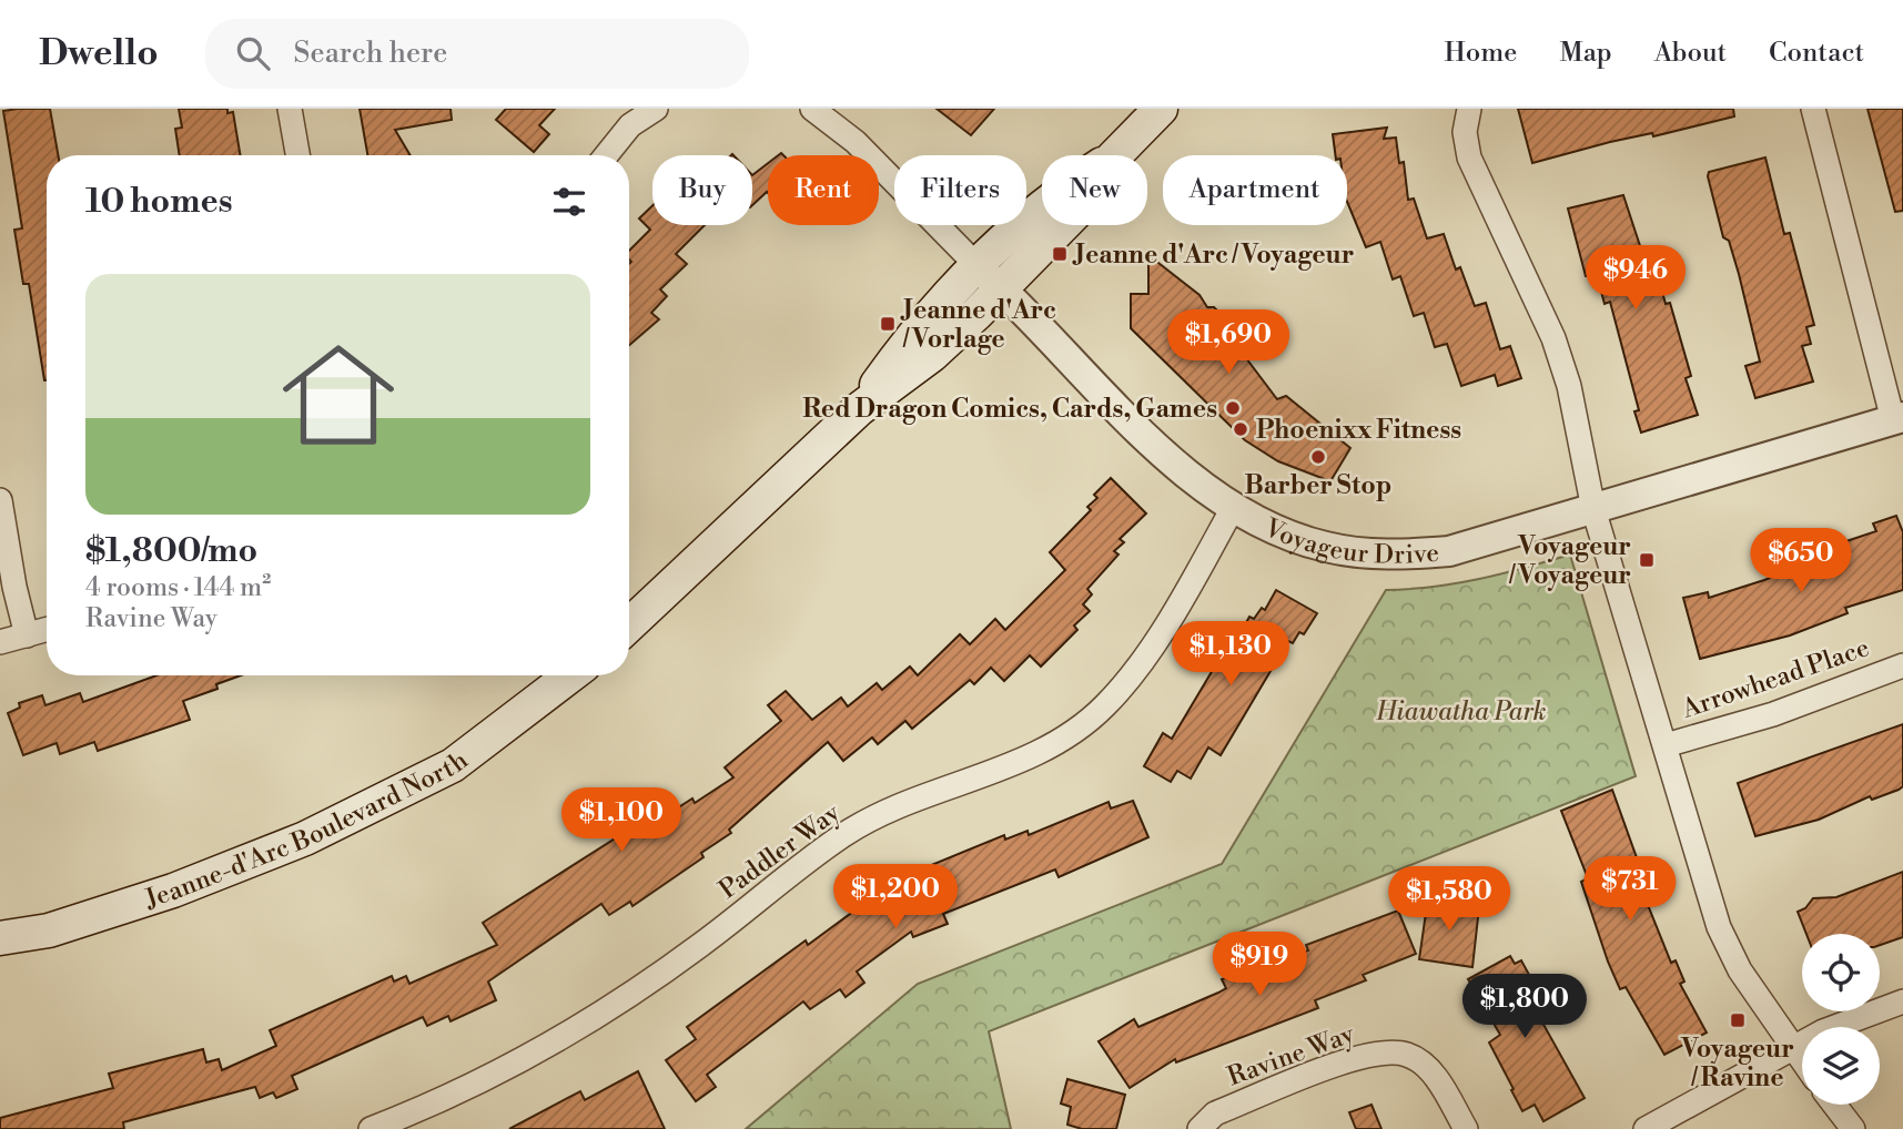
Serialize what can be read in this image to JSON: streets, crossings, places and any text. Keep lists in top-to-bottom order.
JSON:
{
  "streets": {
    "main road": ["Jeanne-d'Arc Boulevard North"],
    "street": [
      "Voyageur Drive",
      "Arrowhead Place",
      "Paddler Way",
      "Ravine Way"
    ]
  },
  "crossings": [
    ["Voyageur Drive", "Paddler Way"]
  ],
  "parks": ["Hiawatha Park"],
  "places": {
    "transit": [
      "Jeanne d'Arc / Voyageur",
      "Jeanne d'Arc / Vorlage",
      "Voyageur / Voyageur",
      "Voyageur / Ravine"
    ],
    "other": ["Red Dragon Comics, Cards, Games", "Phoenixx Fitness", "Barber Stop"]
  },
  "page": {
    "header": "Dwello",
    "search": "Search here",
    "nav": [
      "Home",
      "Map",
      "About",
      "Contact"
    ],
    "chip": [
      "Buy",
      "Rent",
      "Filters",
      "New",
      "Apartment"
    ],
    "heading": "10 homes",
    "price": [
      "$946",
      "$1,690",
      "$650",
      "$1,130",
      "$1,100",
      "$731",
      "$1,200",
      "$1,580",
      "$919",
      "$1,800"
    ],
    "list": [
      {
        "name": "$1,800/mo",
        "note": "4 rooms · 144 m² · Ravine Way"
      }
    ]
  }
}
